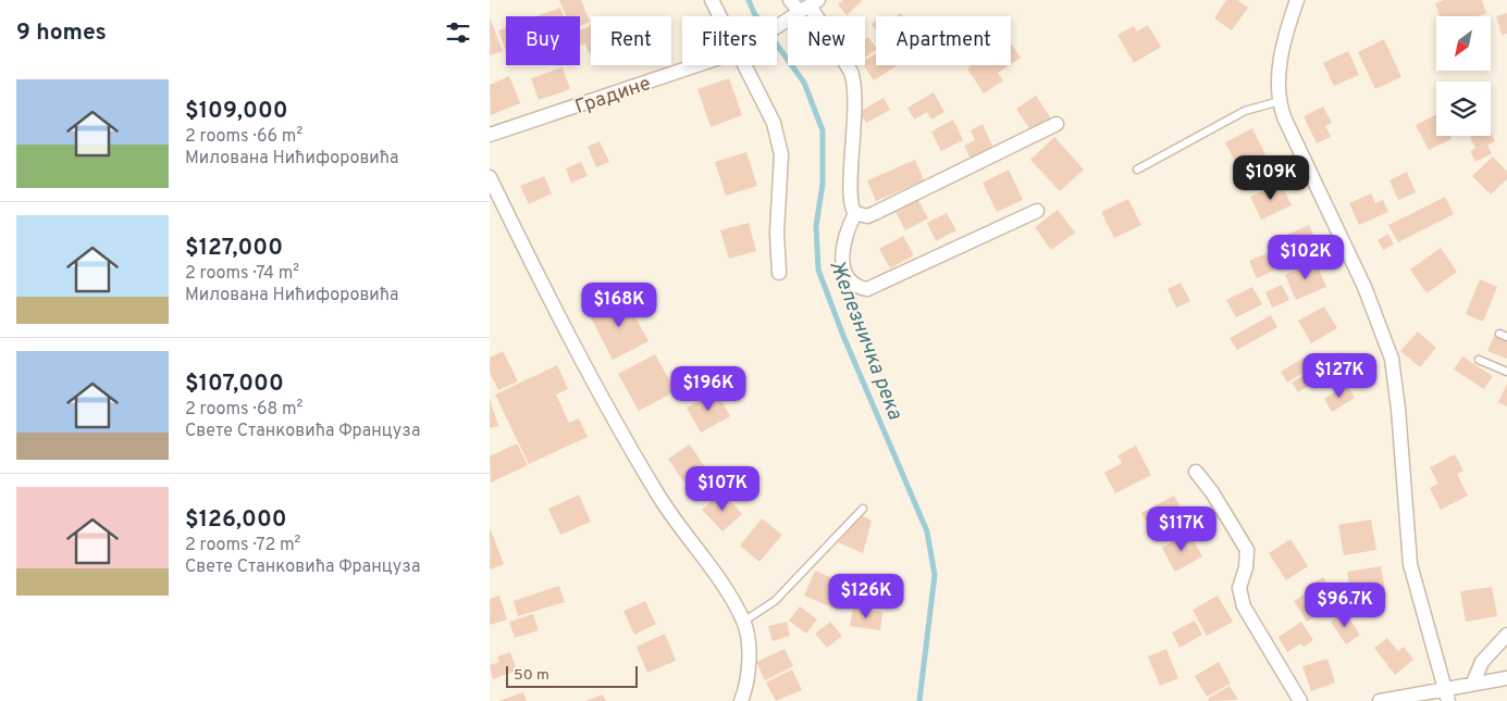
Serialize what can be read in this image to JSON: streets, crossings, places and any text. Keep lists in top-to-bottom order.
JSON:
{
  "streets": {
    "street": ["Градине"]
  },
  "water": ["Железничка река"],
  "scale_bar": "50 m",
  "north": "bottom left",
  "page": {
    "heading": "9 homes",
    "chip": [
      "Buy",
      "Rent",
      "Filters",
      "New",
      "Apartment"
    ],
    "list": [
      {
        "name": "$109,000",
        "note": "2 rooms · 66 m² · Милована Нићифоровића"
      },
      {
        "name": "$127,000",
        "note": "2 rooms · 74 m² · Милована Нићифоровића"
      },
      {
        "name": "$107,000",
        "note": "2 rooms · 68 m² · Свете Станковића Француза"
      },
      {
        "name": "$126,000",
        "note": "2 rooms · 72 m² · Свете Станковића Француза"
      }
    ],
    "price": [
      "$109K",
      "$102K",
      "$168K",
      "$127K",
      "$196K",
      "$107K",
      "$117K",
      "$126K",
      "$96.7K"
    ],
    "scale": "50 m"
  }
}
